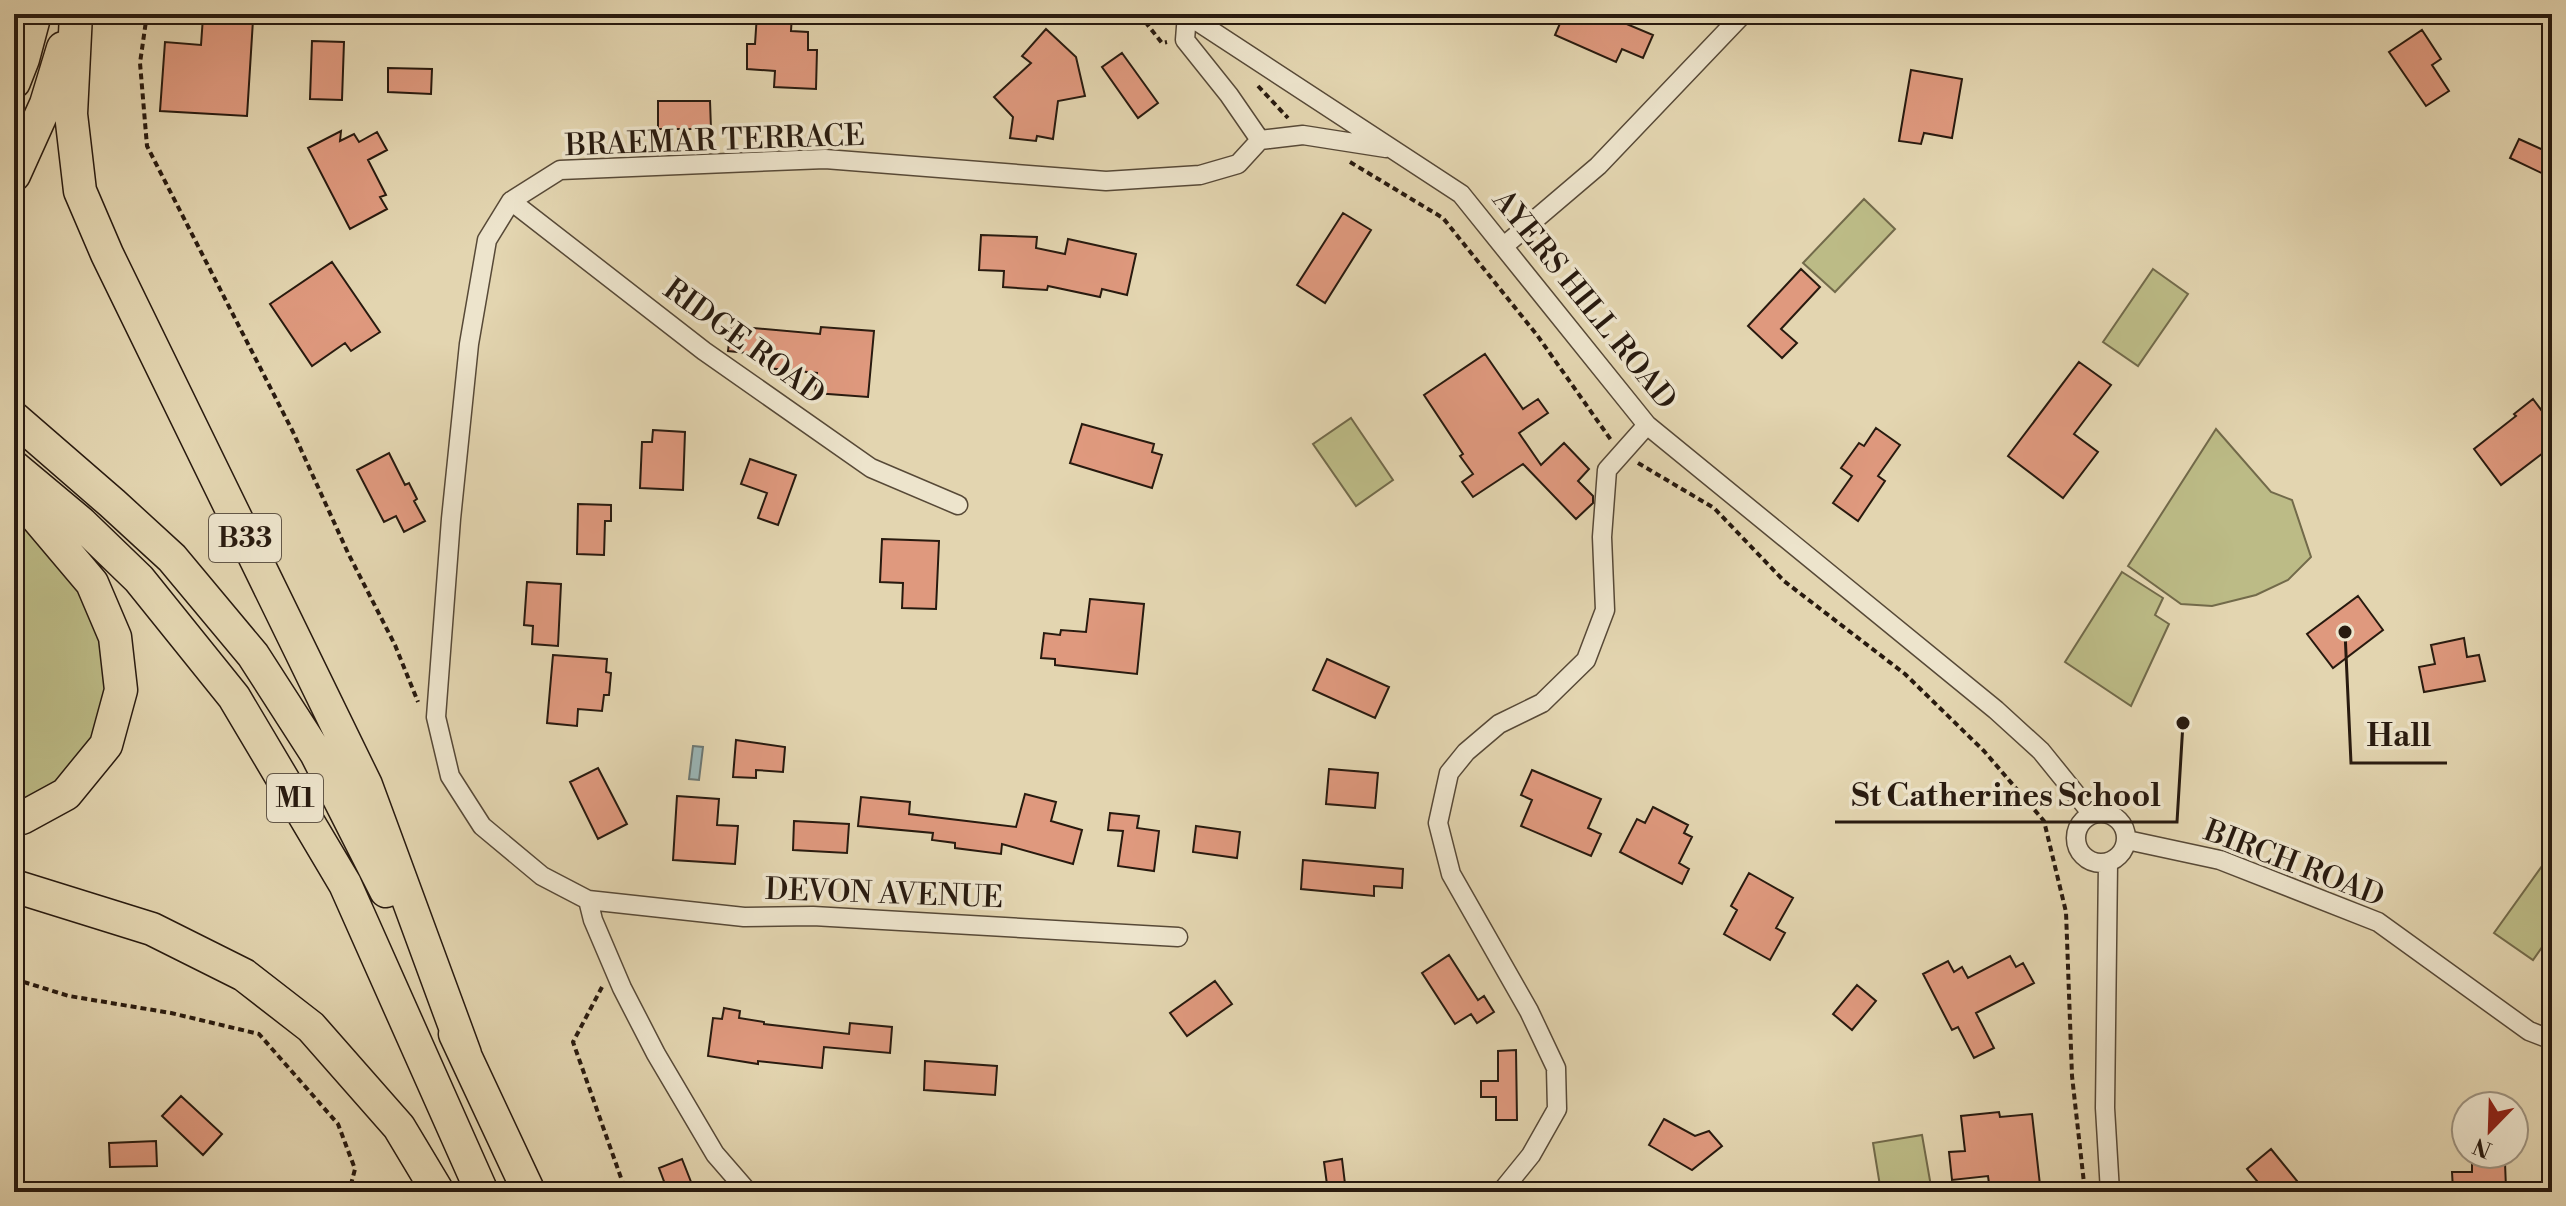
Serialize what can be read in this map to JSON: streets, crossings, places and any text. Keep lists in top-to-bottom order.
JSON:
{
  "streets": {
    "highway": ["B33", "M1"],
    "street": [
      "BRAEMAR TERRACE",
      "AYERS HILL ROAD",
      "RIDGE ROAD",
      "BIRCH ROAD",
      "DEVON AVENUE"
    ]
  },
  "crossings": [
    ["BRAEMAR TERRACE", "RIDGE ROAD"],
    ["BRAEMAR TERRACE", "DEVON AVENUE"],
    ["AYERS HILL ROAD", "BIRCH ROAD"],
    ["B33", "M1"]
  ],
  "places": ["Hall", "St Catherines School"],
  "north": "bottom left"
}
